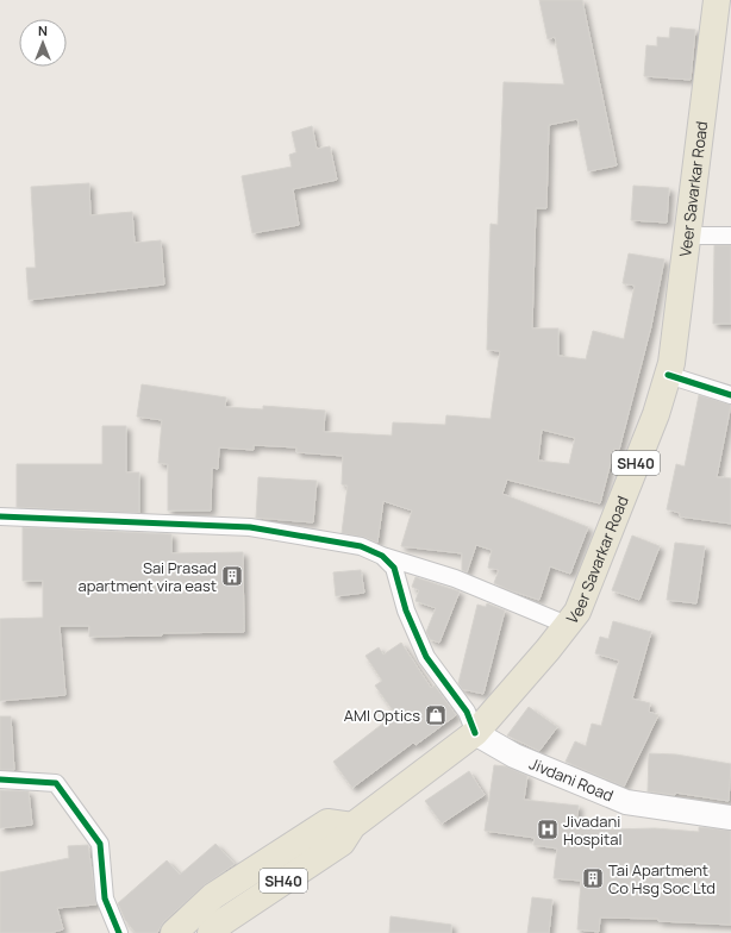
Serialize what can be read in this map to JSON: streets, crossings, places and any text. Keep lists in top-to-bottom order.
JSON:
{
  "streets": {
    "main road": ["Veer Savarkar Road", "SH40", "Jivdani Road"]
  },
  "crossings": [
    ["Veer Savarkar Road", "Jivdani Road"]
  ],
  "places": {
    "building": ["Sai Prasad apartment vira east", "Tai Apartment Co Hsg Soc Ltd"],
    "shop": ["AMI Optics"],
    "hospital": ["Jivadani Hospital"]
  },
  "north": "top"
}
